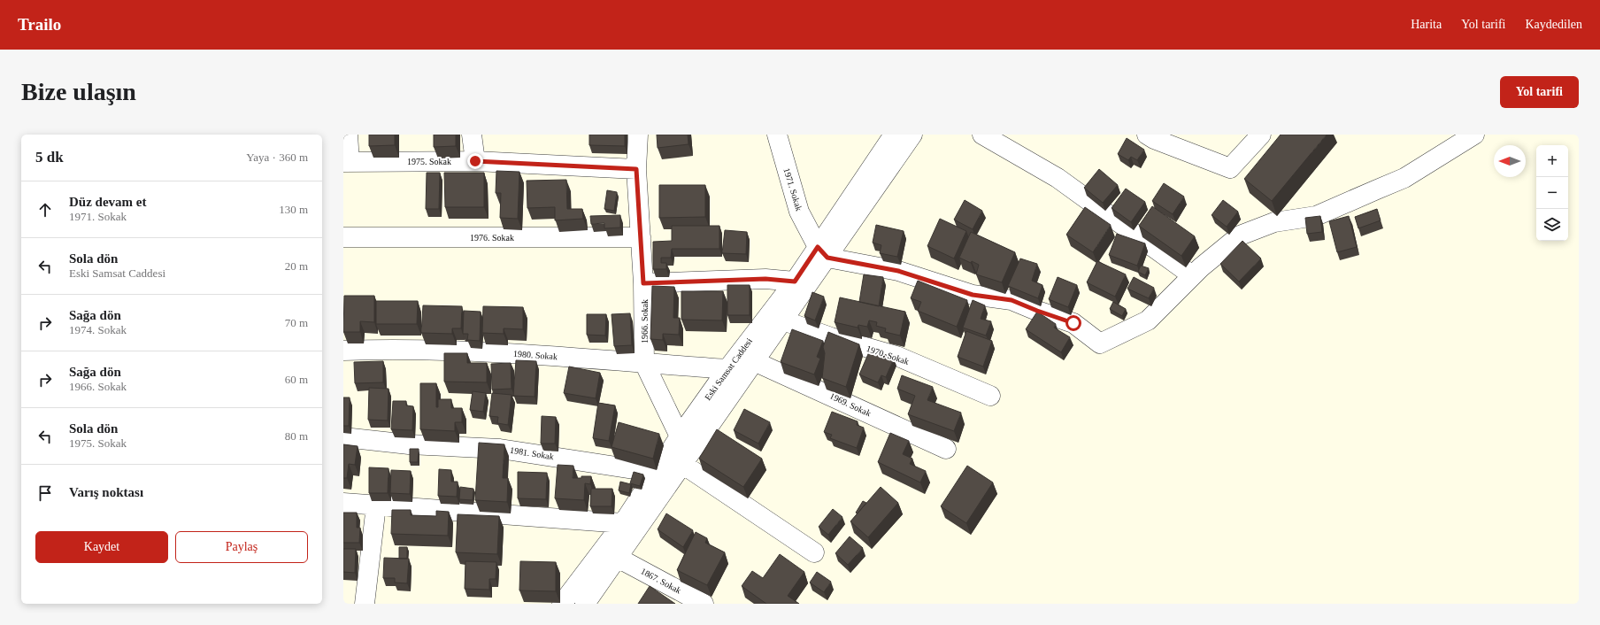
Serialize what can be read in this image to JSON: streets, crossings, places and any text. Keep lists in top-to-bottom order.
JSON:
{
  "streets": {
    "street": [
      "1975. Sokak",
      "1971. Sokak",
      "1976. Sokak",
      "1966. Sokak",
      "1980. Sokak",
      "1970. Sokak",
      "Eski Samsat Caddesi",
      "1969. Sokak",
      "1981. Sokak",
      "1867. Sokak"
    ]
  },
  "crossings": [
    ["1975. Sokak", "1966. Sokak"],
    ["1971. Sokak", "Eski Samsat Caddesi"],
    ["1976. Sokak", "1966. Sokak"],
    ["1966. Sokak", "1980. Sokak"],
    ["1966. Sokak", "Eski Samsat Caddesi"],
    ["1980. Sokak", "Eski Samsat Caddesi"],
    ["1970. Sokak", "Eski Samsat Caddesi"],
    ["Eski Samsat Caddesi", "1969. Sokak"],
    ["Eski Samsat Caddesi", "1981. Sokak"],
    ["Eski Samsat Caddesi", "1867. Sokak"]
  ],
  "north": "left",
  "page": {
    "header": "Trailo",
    "nav": ["Harita", "Yol tarifi", "Kaydedilen"],
    "buttons": [
      "Yol tarifi",
      ["Kaydet", "Paylaş"]
    ],
    "title": "Bize ulaşın",
    "heading": ["5 dk", "Yaya · 360 m"],
    "map_buttons": ["+", "−"],
    "list": [
      ["Düz devam et", "1971. Sokak", "130 m"],
      ["Sola dön", "Eski Samsat Caddesi", "20 m"],
      ["Sağa dön", "1974. Sokak", "70 m"],
      ["Sağa dön", "1966. Sokak", "60 m"],
      ["Sola dön", "1975. Sokak", "80 m"],
      "Varış noktası"
    ]
  }
}
